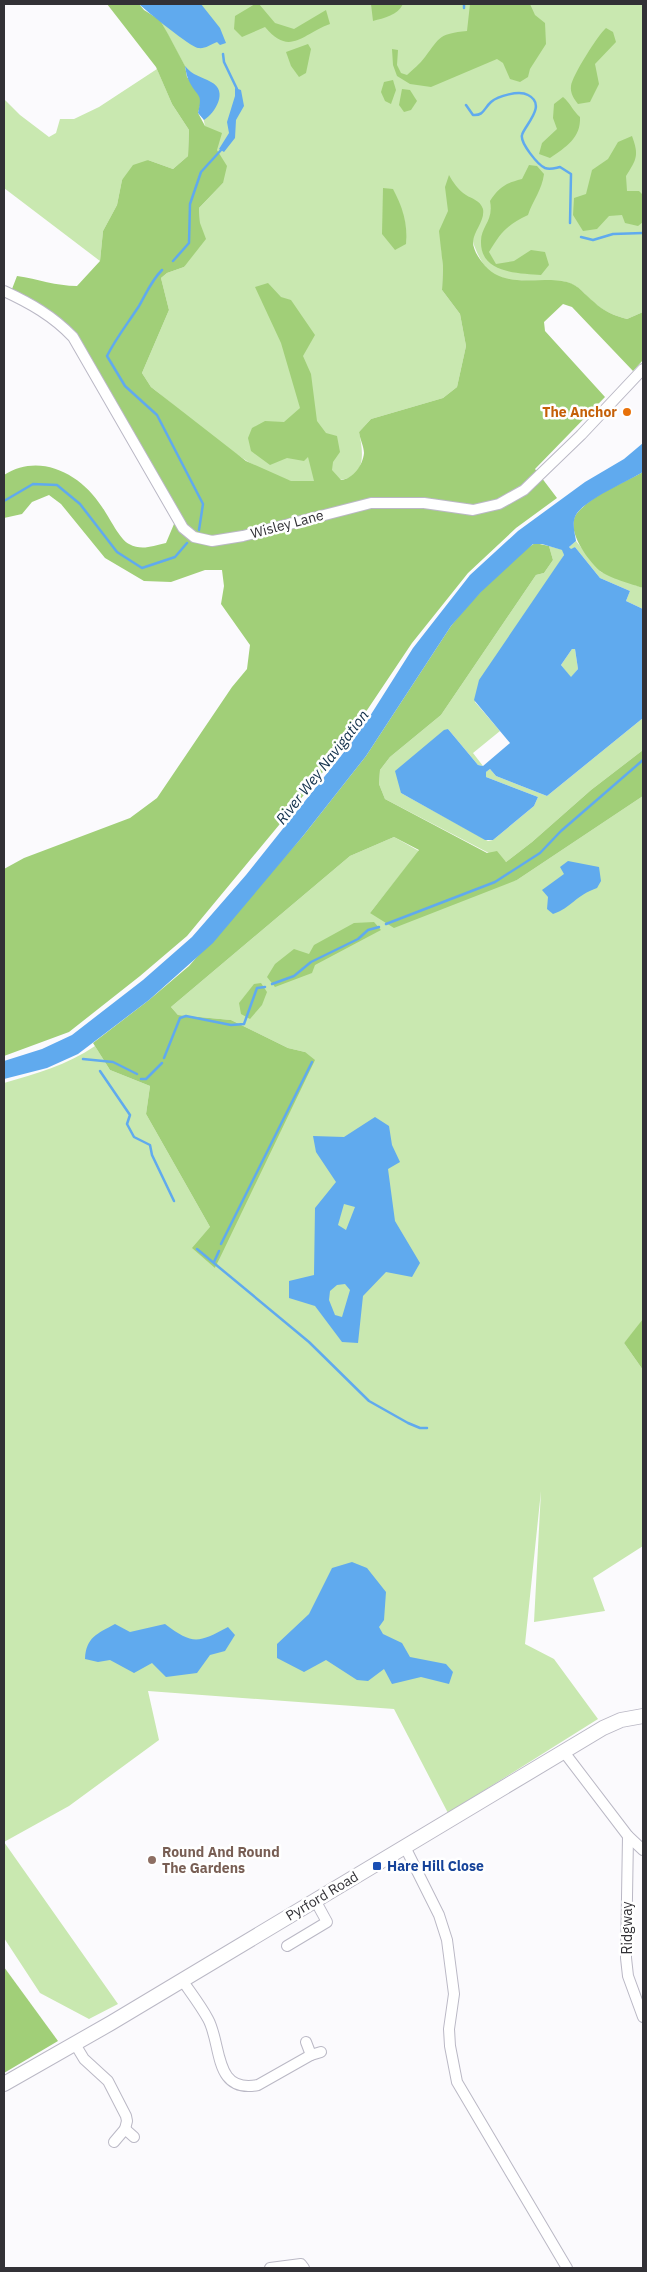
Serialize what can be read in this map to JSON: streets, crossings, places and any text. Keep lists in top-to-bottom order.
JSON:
{
  "streets": {
    "street": ["Wisley Lane", "Pyrford Road", "Ridgway"]
  },
  "water": ["River Wey Navigation"],
  "places": {
    "other": ["The Anchor", "Round And Round The Gardens"],
    "transit": ["Hare Hill Close"]
  }
}
